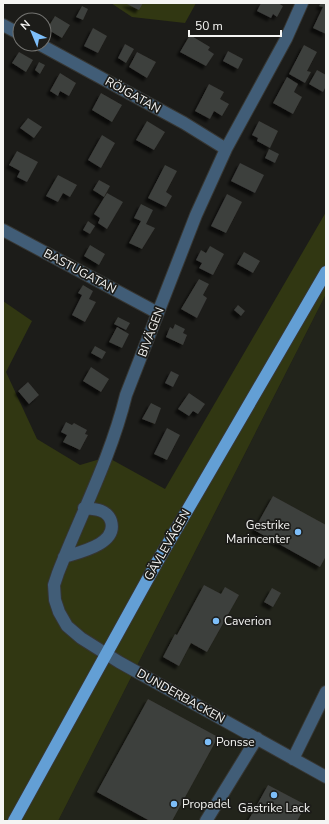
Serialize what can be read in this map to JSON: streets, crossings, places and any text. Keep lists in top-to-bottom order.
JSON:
{
  "streets": {
    "main road": ["GÄVLEVÄGEN"],
    "street": [
      "RÖJGATAN",
      "BASTUGATAN",
      "BIVÄGEN",
      "DUNDERBACKEN"
    ]
  },
  "crossings": [
    ["RÖJGATAN", "BIVÄGEN"],
    ["BASTUGATAN", "BIVÄGEN"],
    ["BIVÄGEN", "GÄVLEVÄGEN"],
    ["BIVÄGEN", "DUNDERBACKEN"],
    ["GÄVLEVÄGEN", "DUNDERBACKEN"]
  ],
  "places": [
    "Gestrike Marincenter",
    "Caverion",
    "Ponsse",
    "Gästrike Lack",
    "Propadel"
  ],
  "scale_bar": "50 m",
  "north": "top left"
}
